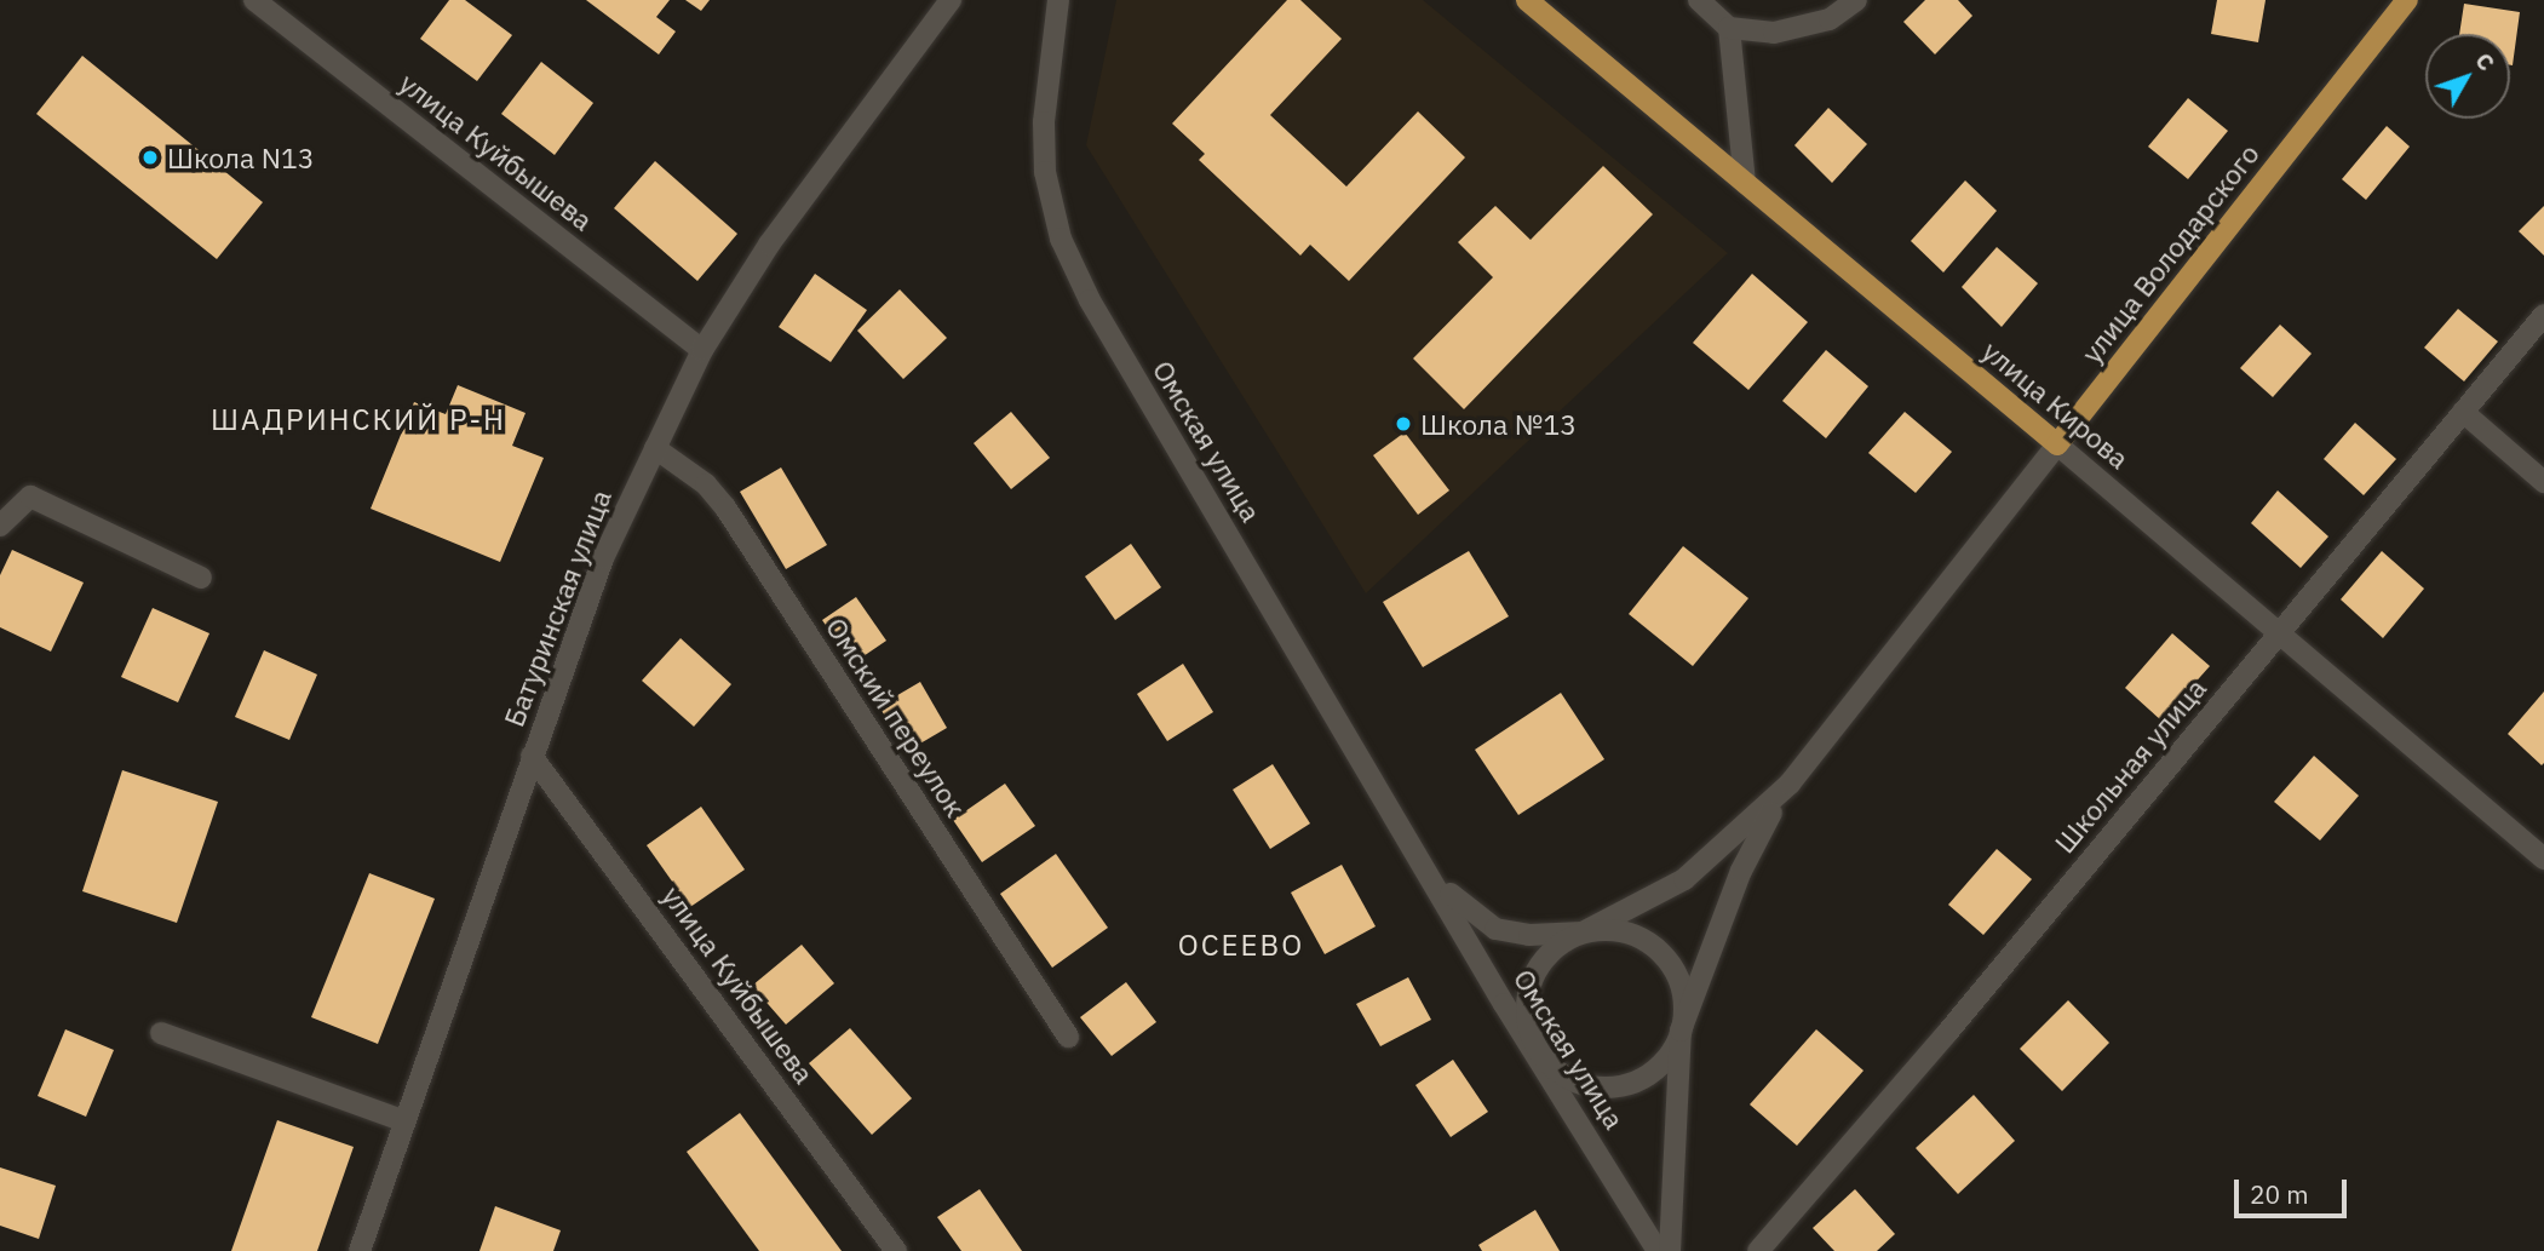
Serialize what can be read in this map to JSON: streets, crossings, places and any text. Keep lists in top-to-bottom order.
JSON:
{
  "streets": {
    "main road": ["улица Володарского", "улица Кирова"],
    "street": [
      "улица Куйбышева",
      "Омская улица",
      "Батуринская улица",
      "Омский переулок",
      "Школьная улица"
    ]
  },
  "crossings": [
    ["улица Куйбышева", "Батуринская улица"],
    ["улица Володарского", "улица Кирова"],
    ["улица Володарского", "Омская улица"],
    ["улица Кирова", "Школьная улица"],
    ["Батуринская улица", "Омский переулок"]
  ],
  "districts": ["ШАДРИНСКИЙ Р-Н", "ОСЕЕВО"],
  "places": ["Школа N13", "Школа №13"],
  "scale_bar": "20 m",
  "north": "top right"
}
